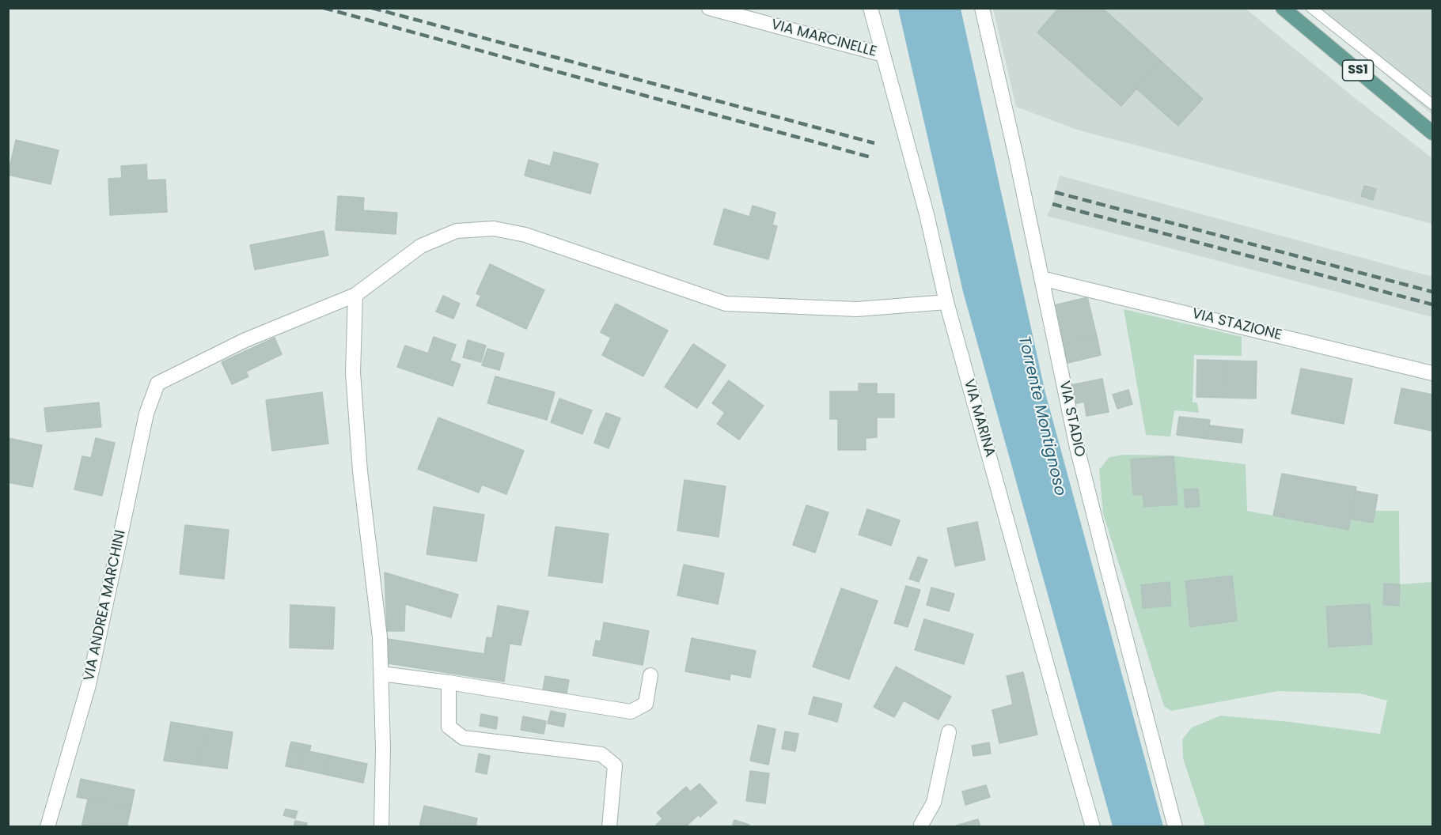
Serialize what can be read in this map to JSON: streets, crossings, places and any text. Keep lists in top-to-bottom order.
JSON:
{
  "streets": {
    "main road": ["SS1"],
    "street": [
      "VIA MARCINELLE",
      "VIA STAZIONE",
      "VIA MARINA",
      "VIA STADIO",
      "VIA ANDREA MARCHINI"
    ]
  },
  "crossings": [
    ["VIA MARCINELLE", "VIA MARINA"],
    ["VIA STAZIONE", "VIA STADIO"]
  ],
  "water": ["Torrente Montignoso"]
}
